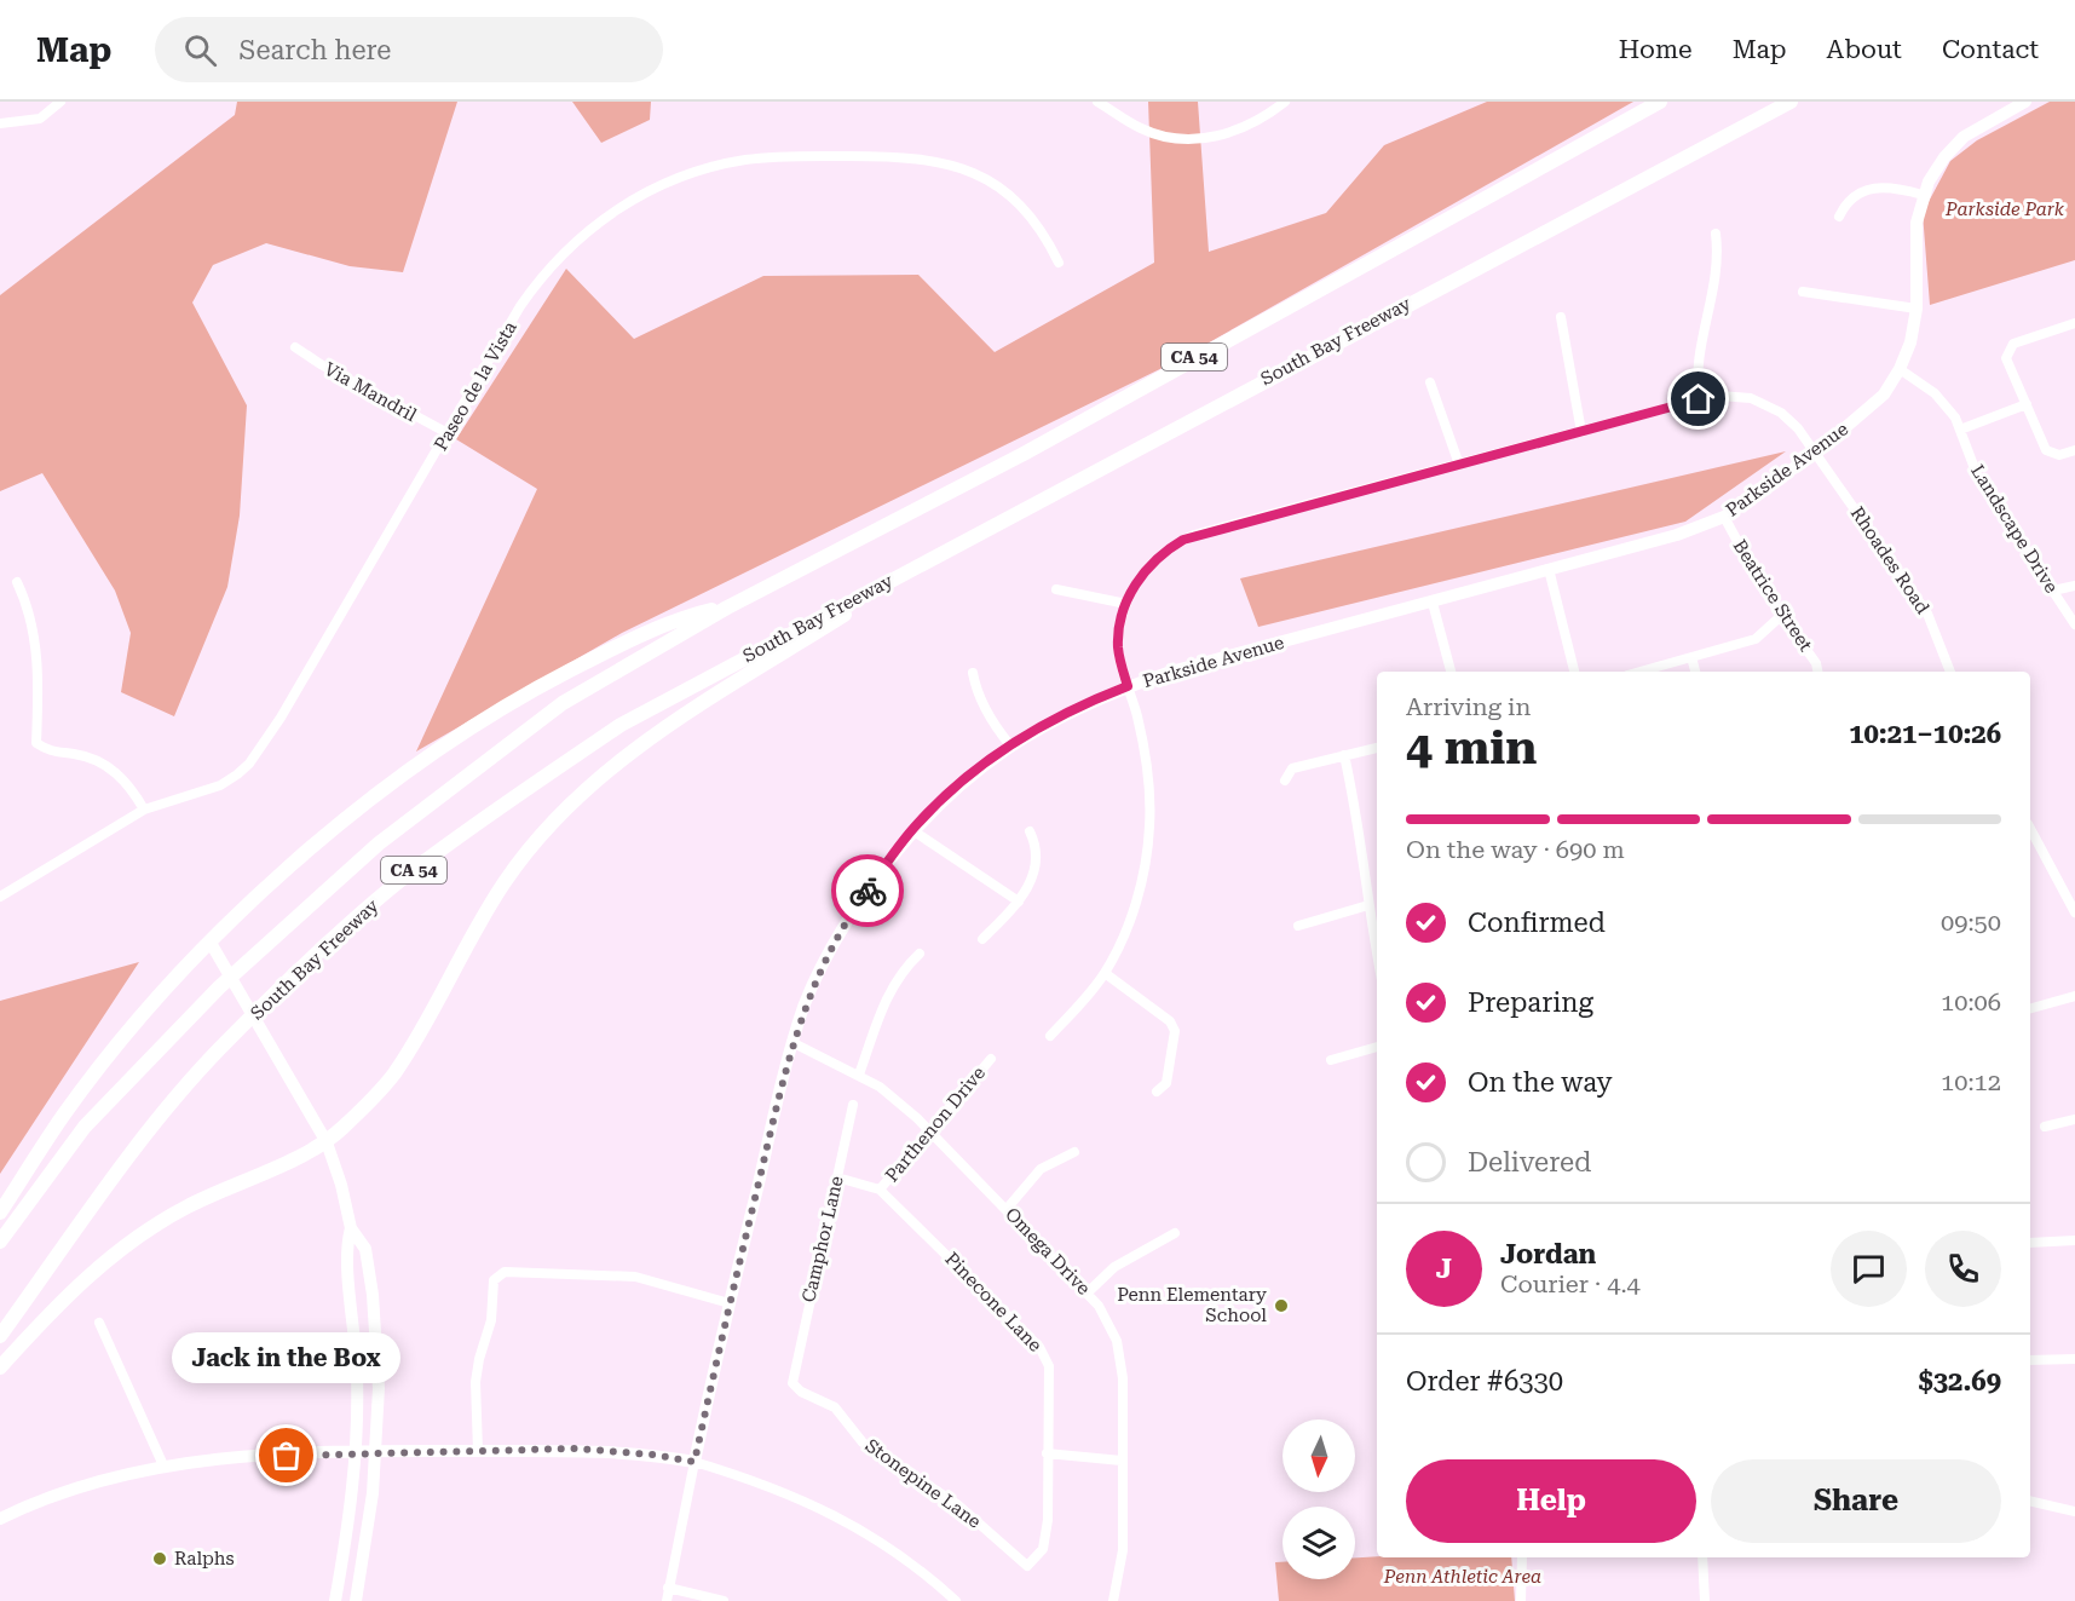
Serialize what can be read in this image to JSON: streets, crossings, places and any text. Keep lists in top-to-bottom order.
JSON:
{
  "streets": {
    "highway": ["South Bay Freeway", "CA 54"],
    "main road": ["Parkside Avenue"],
    "street": [
      "Paseo de la Vista",
      "Via Mandril",
      "Landscape Drive",
      "Rhoades Road",
      "Beatrice Street",
      "Parthenon Drive",
      "Camphor Lane",
      "Omega Drive",
      "Pinecone Lane",
      "Stonepine Lane"
    ]
  },
  "crossings": [
    ["Paseo de la Vista", "Via Mandril"],
    ["Parkside Avenue", "Landscape Drive"],
    ["Parkside Avenue", "Rhoades Road"],
    ["Parkside Avenue", "Beatrice Street"],
    ["Parkside Avenue", "Omega Drive"],
    ["Parthenon Drive", "Omega Drive"],
    ["Parthenon Drive", "Pinecone Lane"],
    ["Camphor Lane", "Stonepine Lane"],
    ["Pinecone Lane", "Stonepine Lane"]
  ],
  "parks": ["Parkside Park", "Penn Athletic Area"],
  "places": ["Penn Elementary School", "Jack in the Box", "Ralphs"],
  "north": "bottom",
  "page": {
    "header": "Map",
    "search": "Search here",
    "nav": [
      "Home",
      "Map",
      "About",
      "Contact"
    ],
    "heading": ["4 min", "Arriving in", "10:21–10:26"],
    "panel": [
      "Jordan",
      "Courier · 4.4",
      "Order #6330",
      "$32.69"
    ],
    "bar": "On the way · 690 m",
    "list": [
      ["Confirmed", "09:50"],
      ["Preparing", "10:06"],
      ["On the way", "10:12"],
      "Delivered"
    ],
    "round": "J",
    "bubble": "Jack in the Box",
    "buttons": ["Help", "Share"]
  }
}
